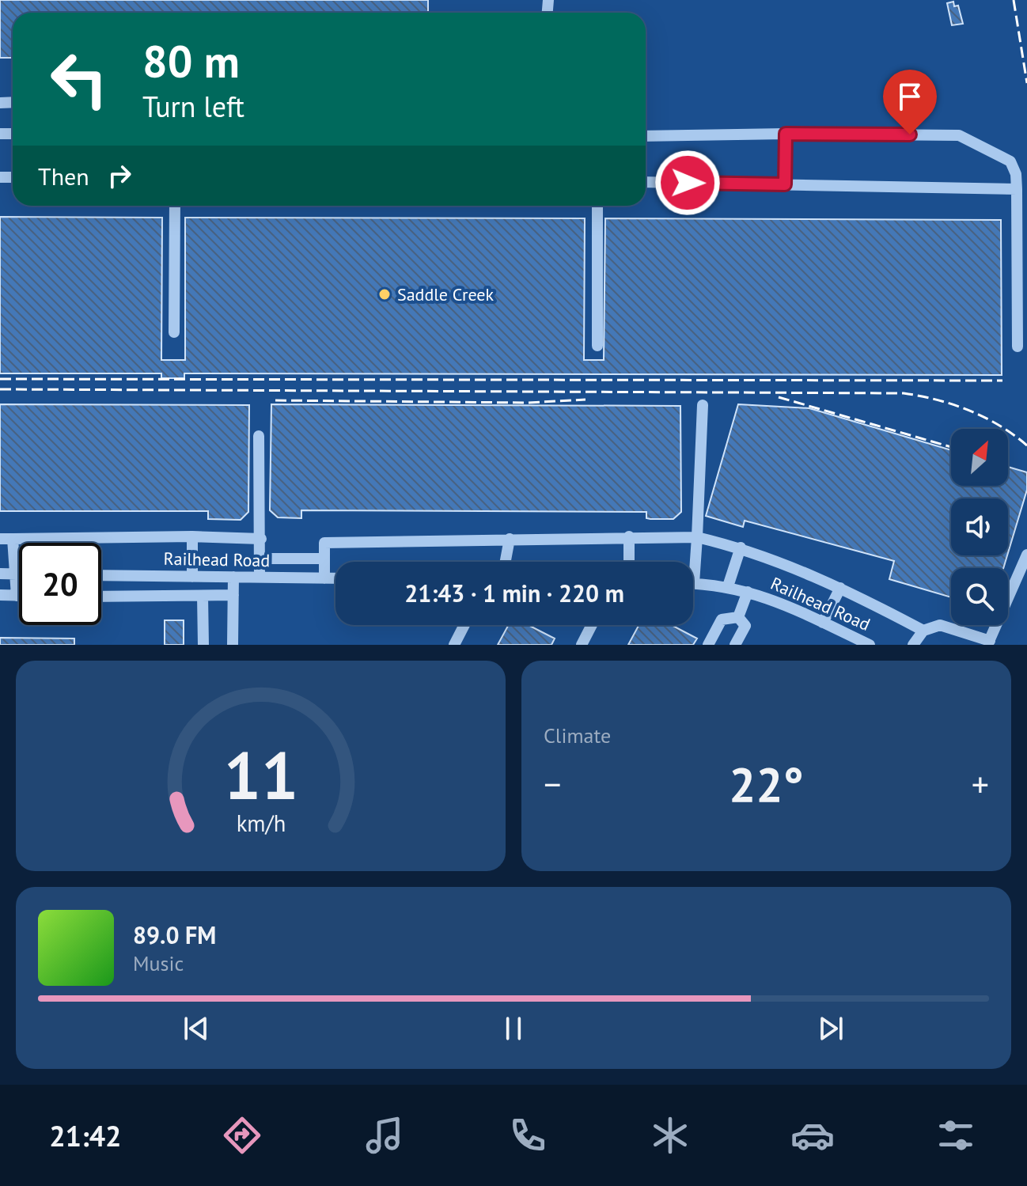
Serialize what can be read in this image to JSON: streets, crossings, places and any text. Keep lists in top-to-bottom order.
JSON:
{
  "streets": {
    "street": ["Railhead Road"]
  },
  "places": ["Saddle Creek"],
  "north": "top right",
  "page": {
    "turn": ["80 m", "Turn left"],
    "then": "Then",
    "limit": "20",
    "trip": "21:43 · 1 min · 220 m",
    "tile": "Climate",
    "heat": ["−", "22°", "+"],
    "song": ["89.0 FM", "Music"],
    "tabs": "21:42",
    "gauge": ["11", "km/h"]
  }
}
